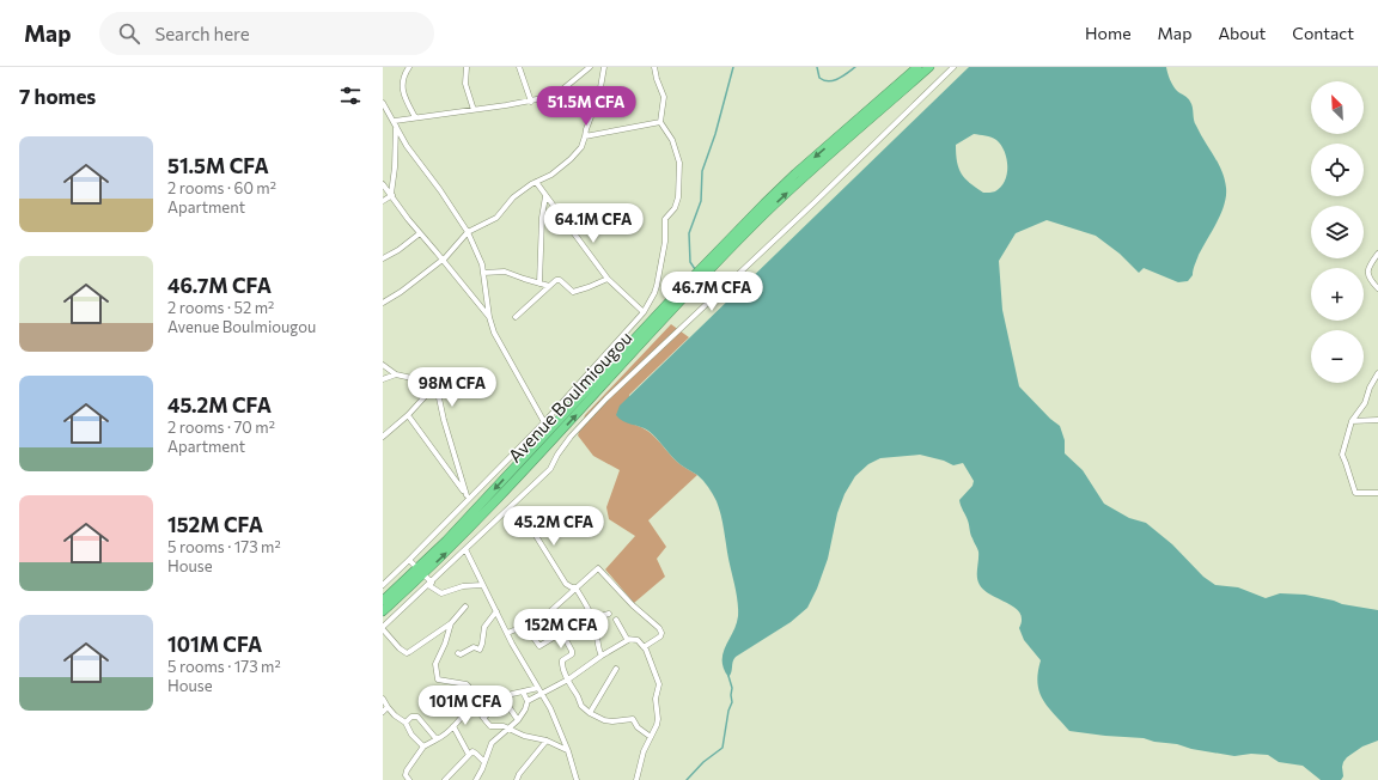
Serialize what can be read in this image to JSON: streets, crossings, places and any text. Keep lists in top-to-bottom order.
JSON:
{
  "streets": {
    "highway": ["Avenue Boulmiougou"]
  },
  "north": "top left",
  "page": {
    "header": "Map",
    "search": "Search here",
    "nav": [
      "Home",
      "Map",
      "About",
      "Contact"
    ],
    "heading": "7 homes",
    "map_buttons": ["+", "−"],
    "price": [
      "51.5M CFA",
      "64.1M CFA",
      "46.7M CFA",
      "98M CFA",
      "45.2M CFA",
      "152M CFA",
      "101M CFA"
    ],
    "list": [
      {
        "name": "51.5M CFA",
        "note": "2 rooms · 60 m² · Apartment"
      },
      {
        "name": "46.7M CFA",
        "note": "2 rooms · 52 m² · Avenue Boulmiougou"
      },
      {
        "name": "45.2M CFA",
        "note": "2 rooms · 70 m² · Apartment"
      },
      {
        "name": "152M CFA",
        "note": "5 rooms · 173 m² · House"
      },
      {
        "name": "101M CFA",
        "note": "5 rooms · 173 m² · House"
      }
    ]
  }
}
